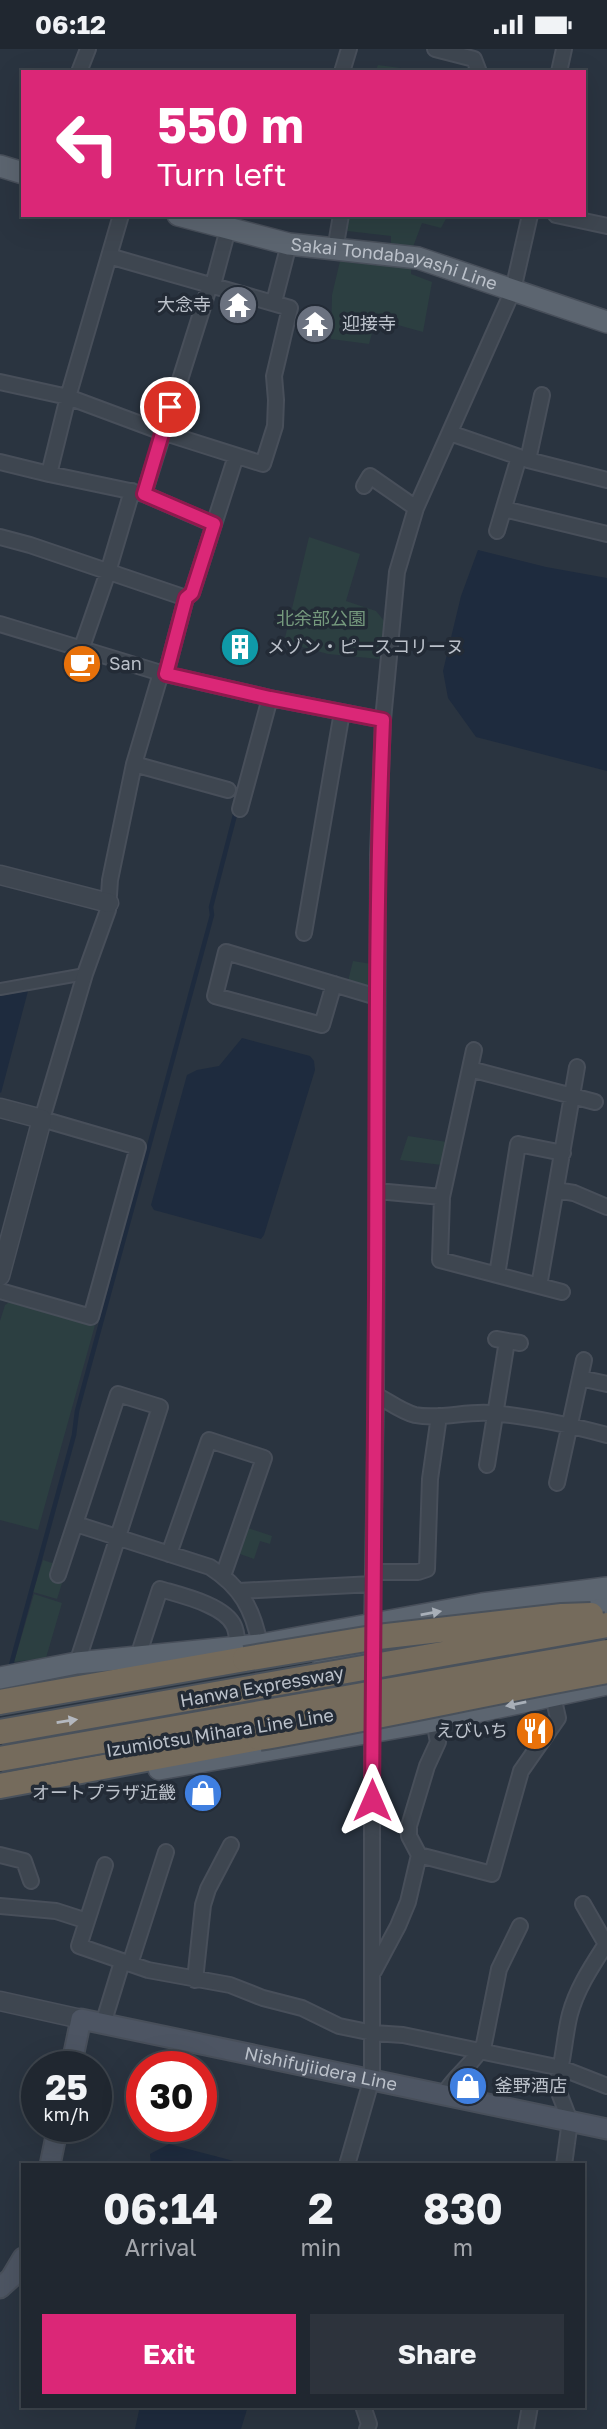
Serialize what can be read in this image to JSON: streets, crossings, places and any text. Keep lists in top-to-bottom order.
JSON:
{
  "streets": {
    "highway": ["Hanwa Expressway"],
    "main road": ["Sakai Tondabayashi Line", "Izumiotsu Mihara Line Line", "Nishifujiidera Line"]
  },
  "parks": ["北余部公園"],
  "places": {
    "temple": ["大念寺", "迎接寺"],
    "building": ["メゾン・ピースコリーヌ"],
    "cafe": ["San"],
    "restaurant": ["えびいち"],
    "shop": ["オートプラザ近畿", "釜野酒店"]
  },
  "page": {
    "status": "06:12",
    "turn": ["550 m", "Turn left"],
    "speed": "25 km/h",
    "limit": "30",
    "eta": [
      "06:14",
      "Arrival",
      "2",
      "min",
      "830",
      "m"
    ],
    "buttons": ["Exit", "Share"]
  }
}
